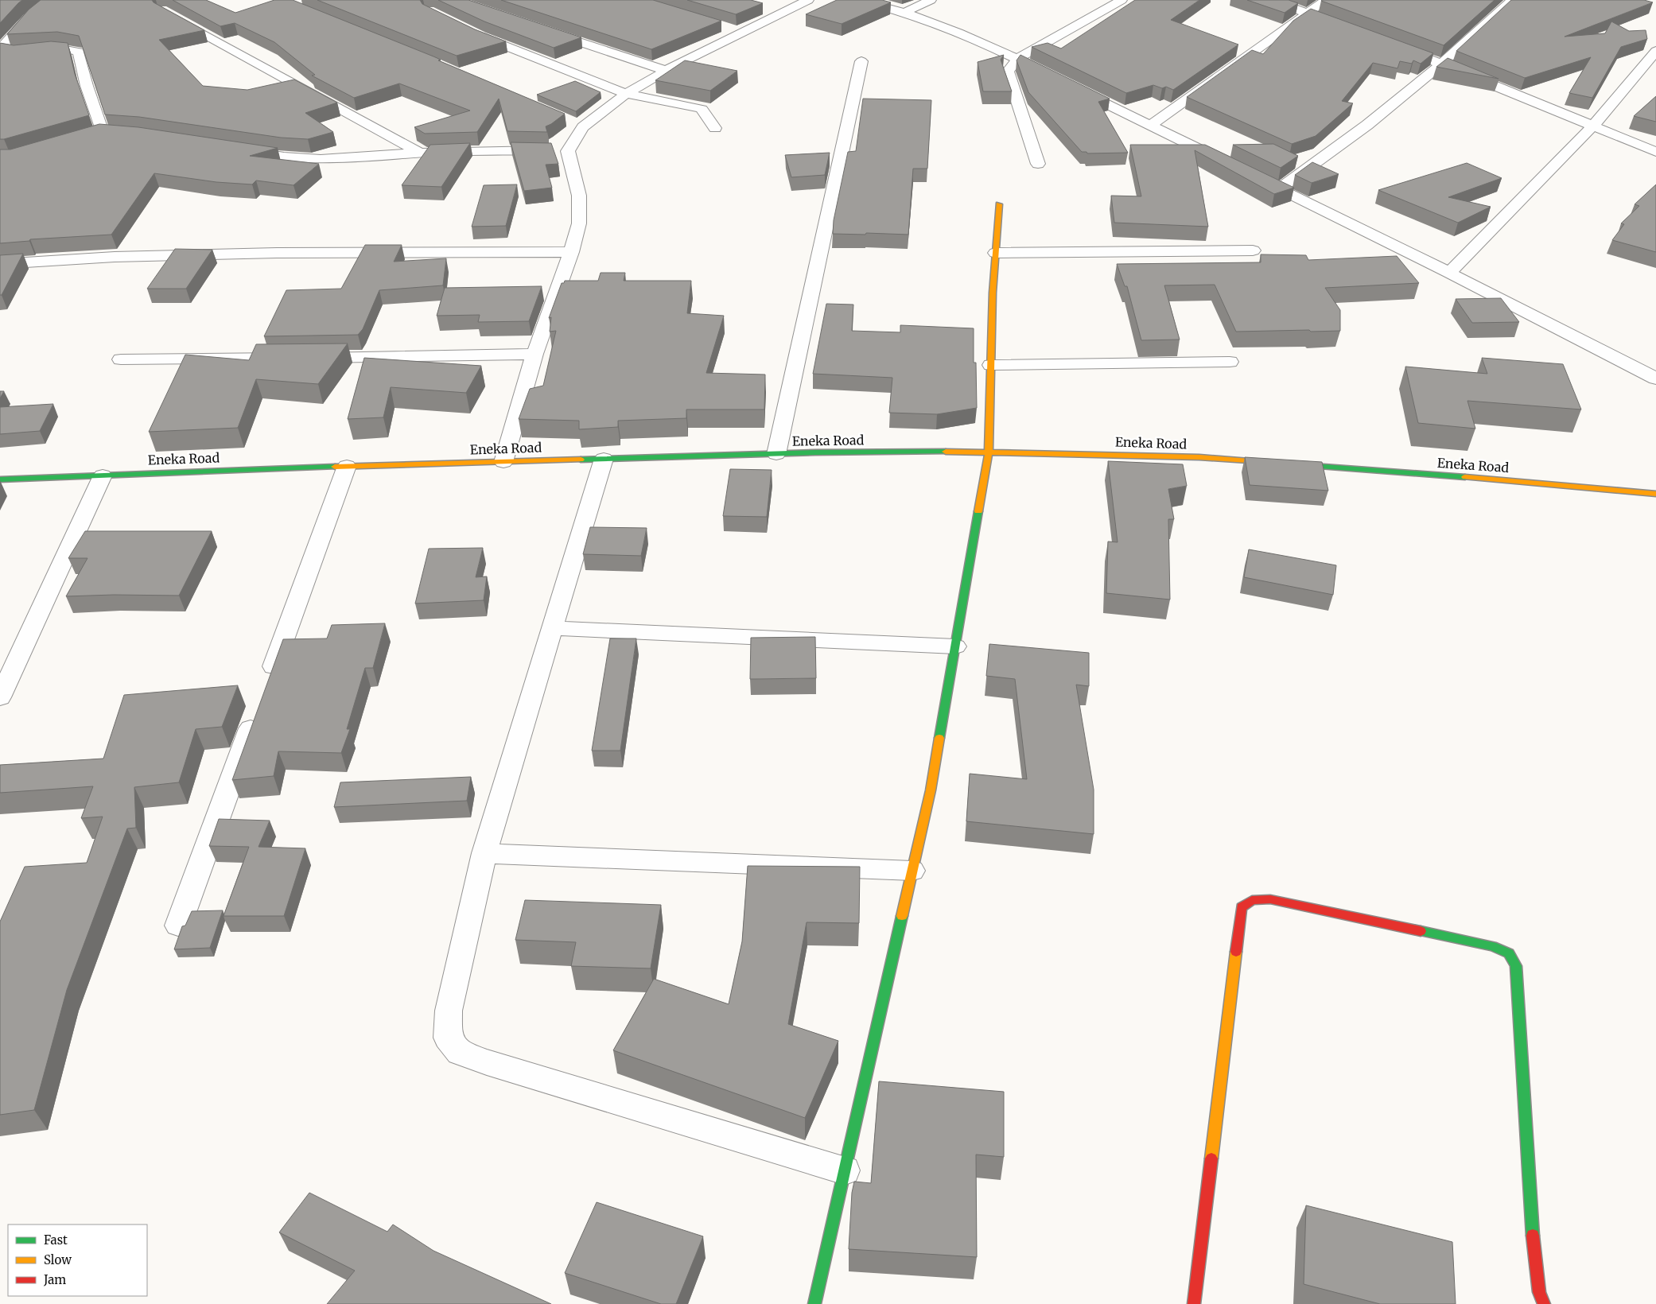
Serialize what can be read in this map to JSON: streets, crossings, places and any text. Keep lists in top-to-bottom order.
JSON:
{
  "streets": {
    "street": ["Eneka Road"]
  },
  "legend": ["Fast", "Slow", "Jam"]
}
